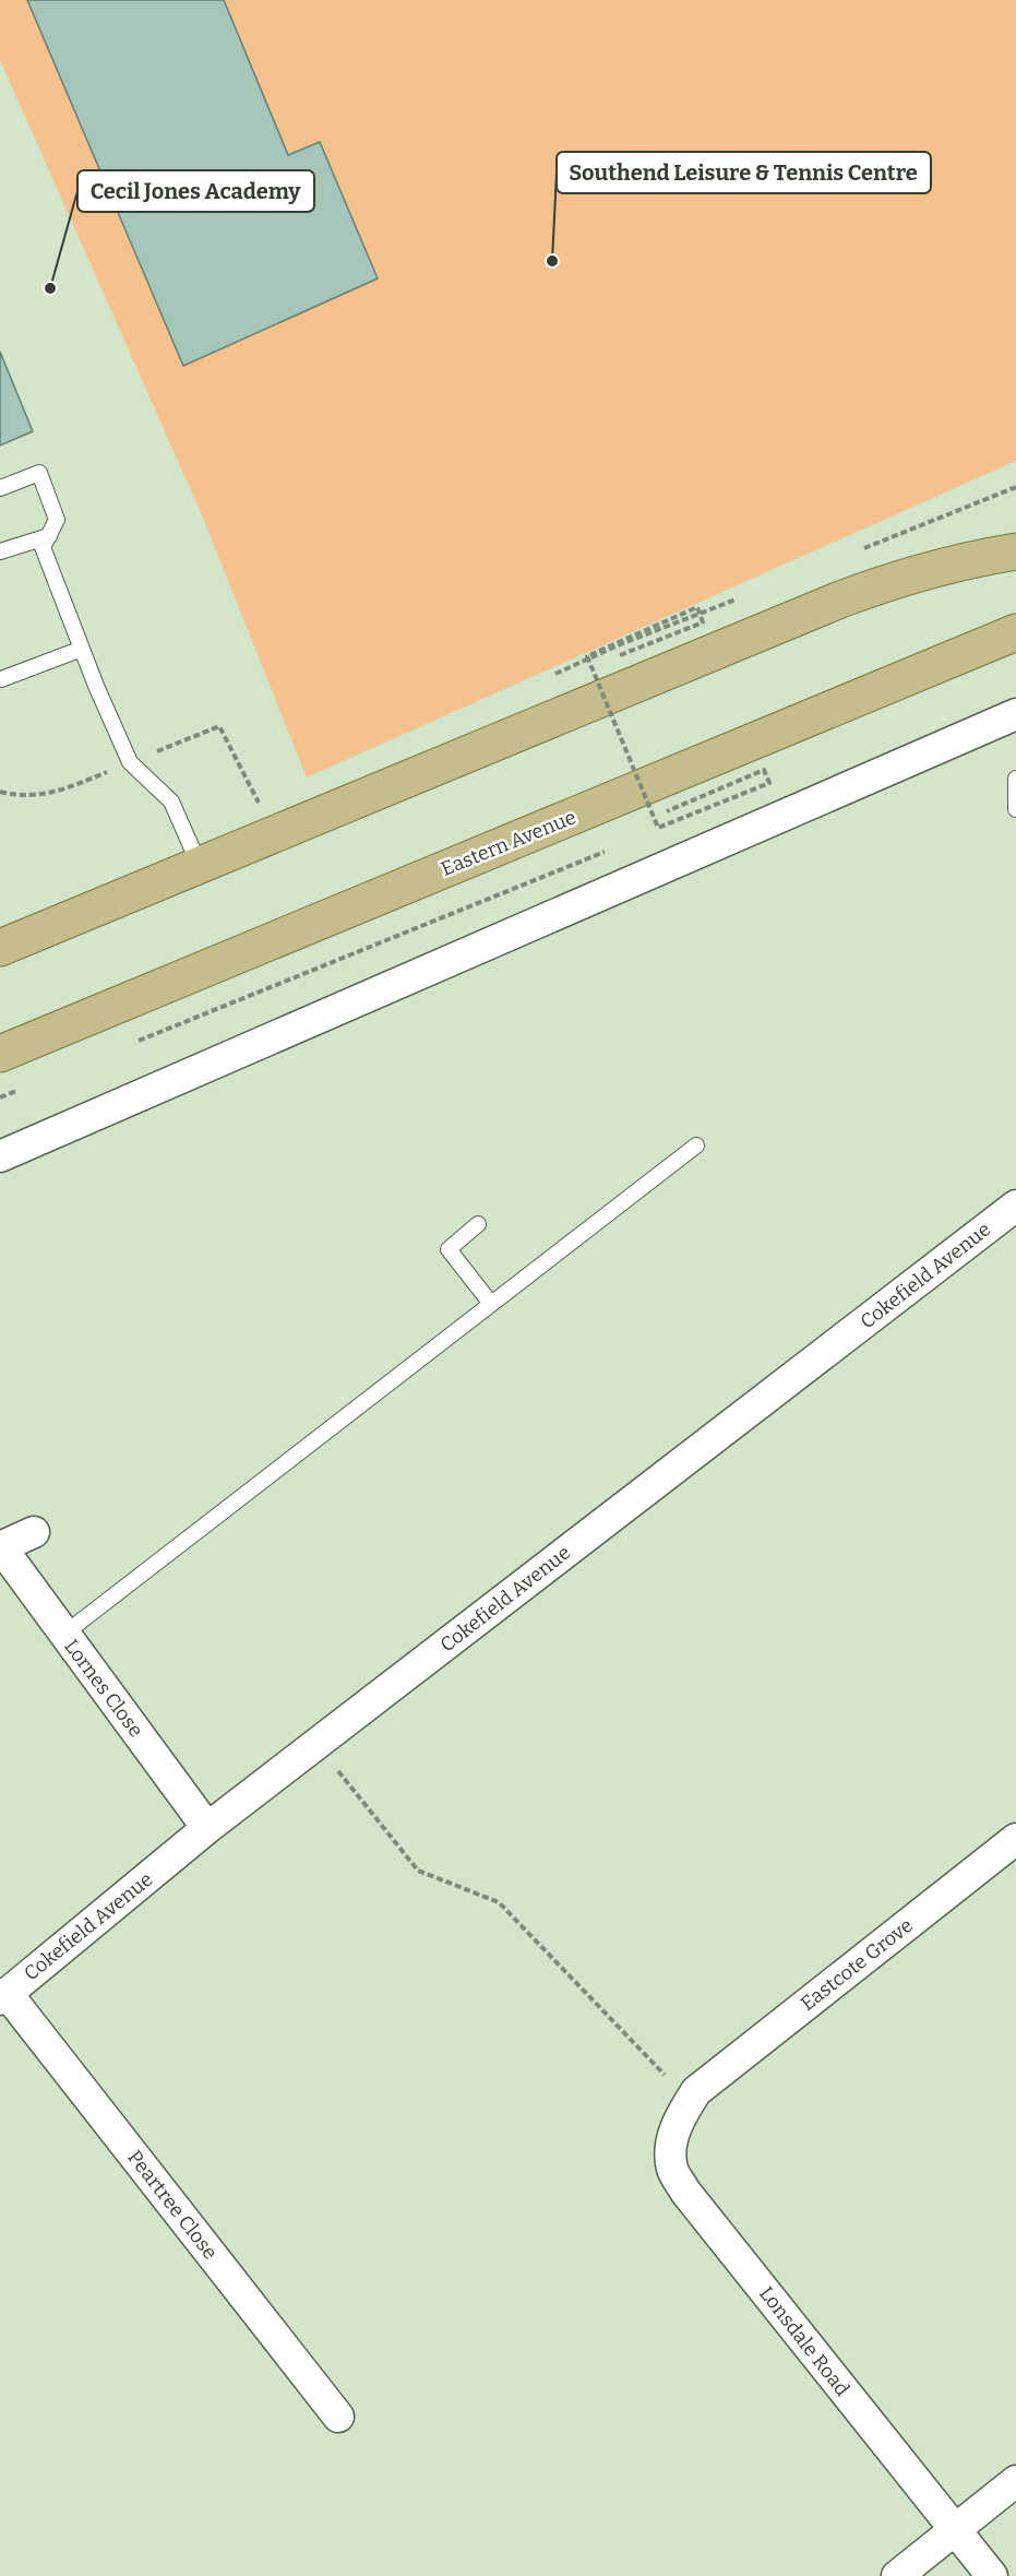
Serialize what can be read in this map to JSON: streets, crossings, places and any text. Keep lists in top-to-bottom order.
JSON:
{
  "streets": {
    "main road": ["Eastern Avenue"],
    "street": [
      "Cokefield Avenue",
      "Lornes Close",
      "Eastcote Grove",
      "Peartree Close",
      "Lonsdale Road"
    ]
  },
  "crossings": [
    ["Cokefield Avenue", "Lornes Close"],
    ["Cokefield Avenue", "Peartree Close"],
    ["Eastcote Grove", "Lonsdale Road"]
  ],
  "places": ["Southend Leisure & Tennis Centre", "Cecil Jones Academy"]
}
